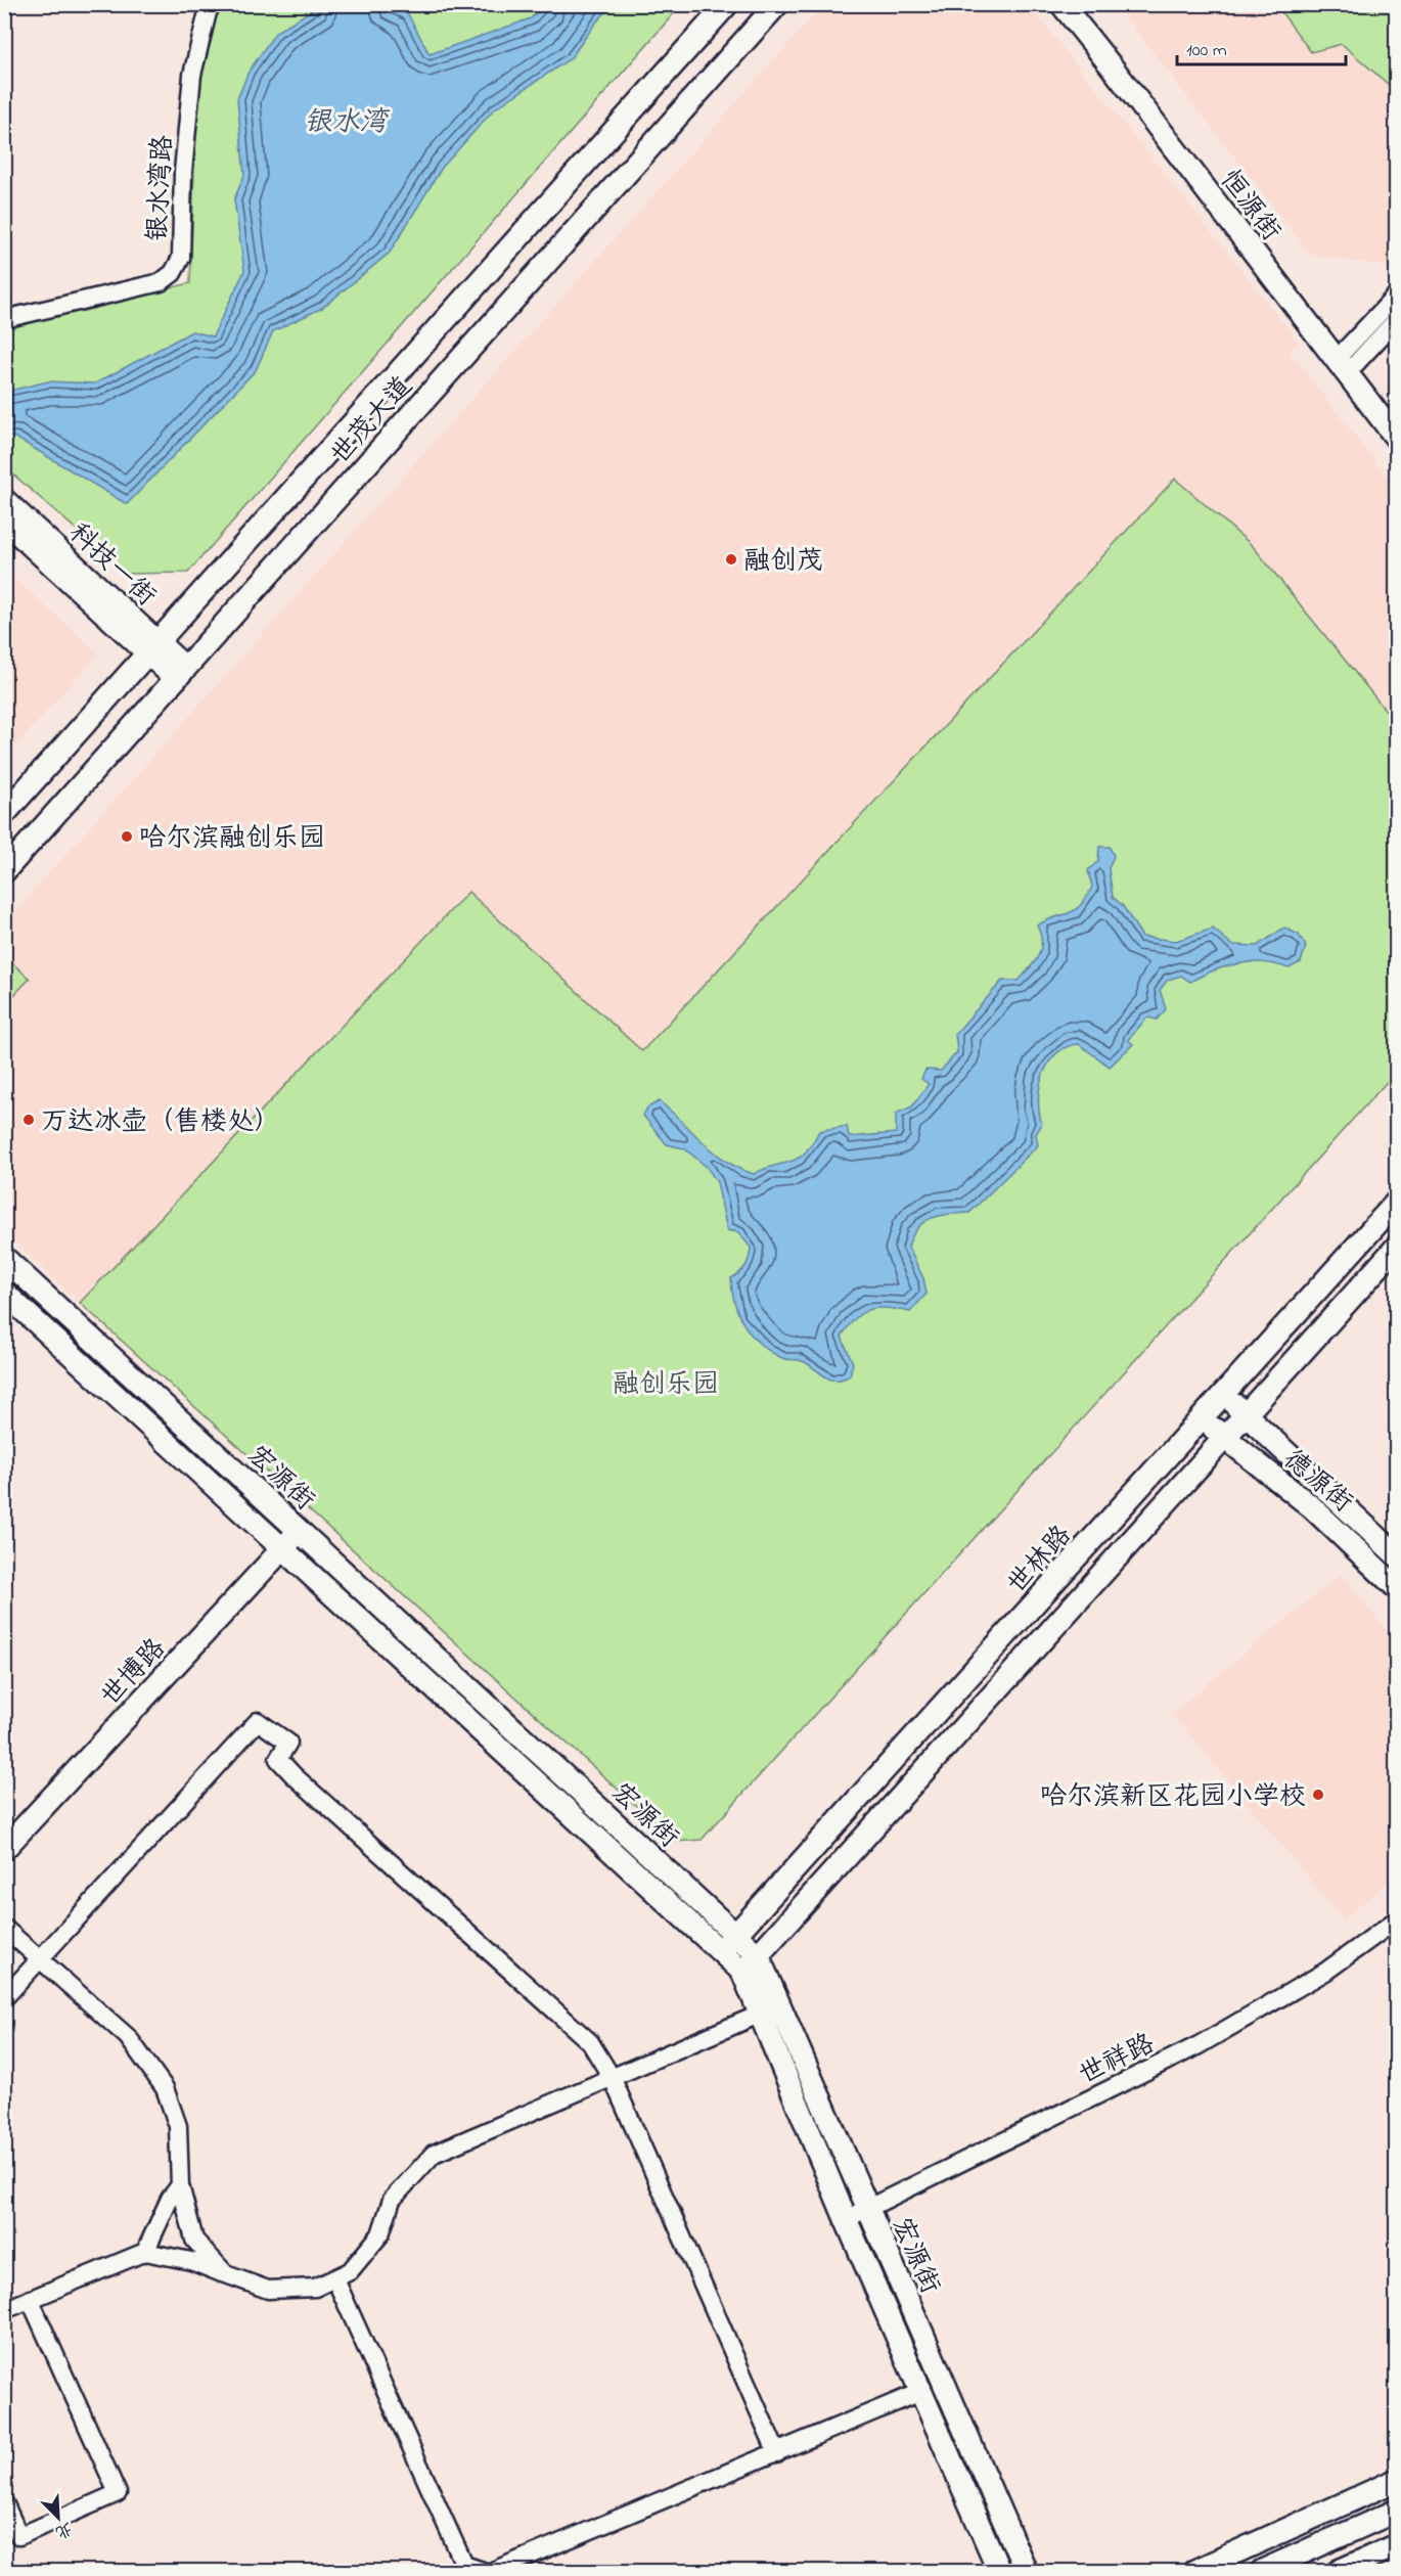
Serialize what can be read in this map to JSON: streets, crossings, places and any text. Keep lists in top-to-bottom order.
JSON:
{
  "streets": {
    "main road": [
      "恒源街",
      "世茂大道",
      "科技一街",
      "宏源街",
      "德源街",
      "世林路",
      "世博路"
    ],
    "street": ["银水湾路", "世祥路"]
  },
  "crossings": [
    ["世茂大道", "科技一街"],
    ["宏源街", "世林路"],
    ["宏源街", "世博路"],
    ["宏源街", "世祥路"],
    ["德源街", "世林路"]
  ],
  "water": ["银水湾"],
  "parks": ["融创乐园"],
  "places": [
    "融创茂",
    "哈尔滨融创乐园",
    "万达冰壶（售楼处）",
    "哈尔滨新区花园小学校"
  ],
  "scale_bar": "100 m",
  "north": "bottom right"
}
